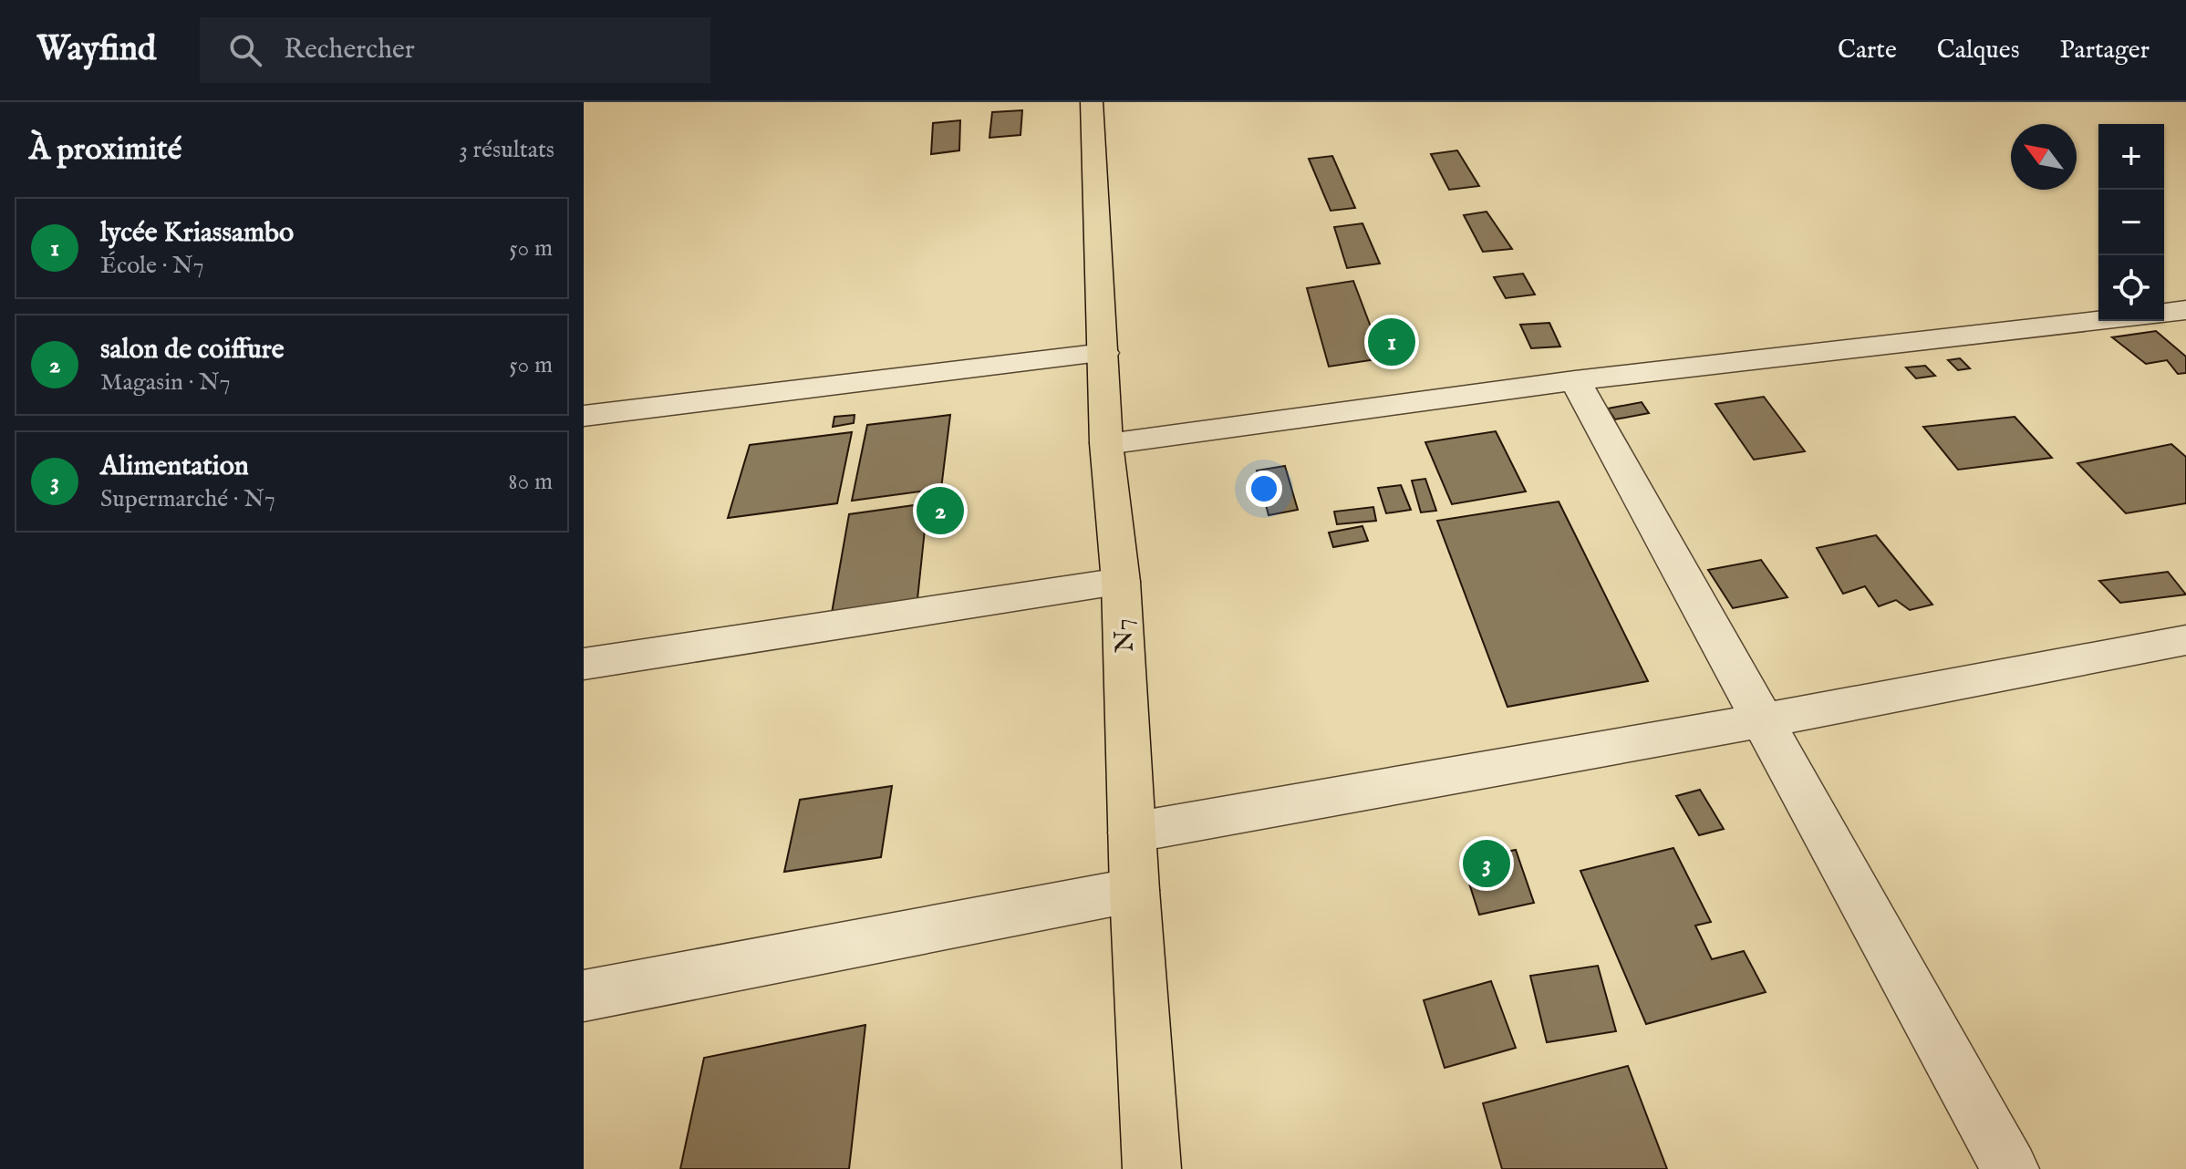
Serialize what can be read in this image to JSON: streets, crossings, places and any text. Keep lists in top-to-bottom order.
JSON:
{
  "streets": {
    "main road": ["N7"]
  },
  "north": "top left",
  "page": {
    "header": "Wayfind",
    "search": "Rechercher",
    "nav": ["Carte", "Calques", "Partager"],
    "heading": ["À proximité", "3 résultats"],
    "map_buttons": ["+", "−"],
    "list": [
      {
        "mark": "1",
        "name": "lycée Kriassambo",
        "note": "École · N7",
        "value": "50 m"
      },
      {
        "mark": "2",
        "name": "salon de coiffure",
        "note": "Magasin · N7",
        "value": "50 m"
      },
      {
        "mark": "3",
        "name": "Alimentation",
        "note": "Supermarché · N7",
        "value": "80 m"
      }
    ],
    "pins": ["1", "2", "3"]
  }
}
